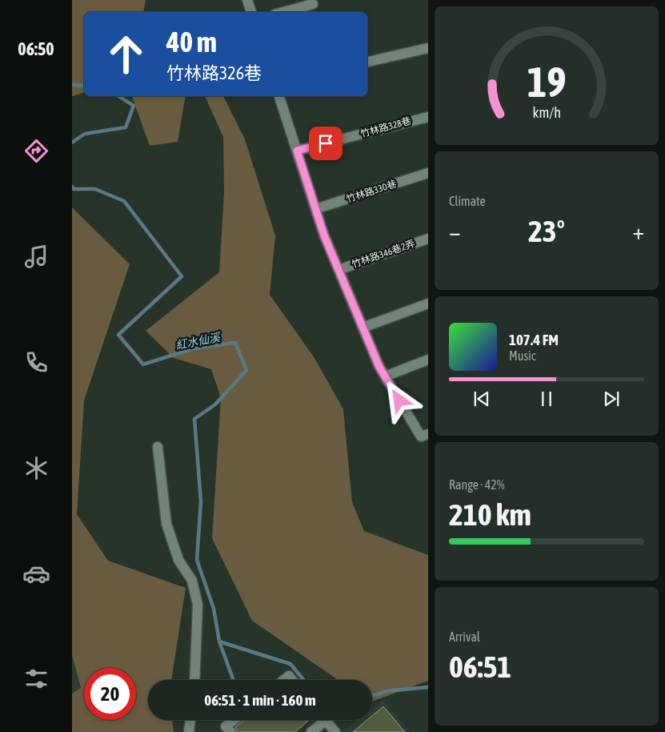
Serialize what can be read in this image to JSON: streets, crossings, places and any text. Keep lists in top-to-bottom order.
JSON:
{
  "streets": {
    "street": ["竹林路328巷", "竹林路330巷", "竹林路346巷2弄"]
  },
  "water": ["紅水仙溪"],
  "page": {
    "tabs": "06:50",
    "turn": ["40 m", "竹林路326巷"],
    "tile": [
      "Climate",
      ["Range · 42%", "210 km"],
      ["Arrival", "06:51"]
    ],
    "heat": ["−", "23°", "+"],
    "song": ["107.4 FM", "Music"],
    "limit": "20",
    "trip": "06:51 · 1 min · 160 m",
    "gauge": ["19", "km/h"]
  }
}
